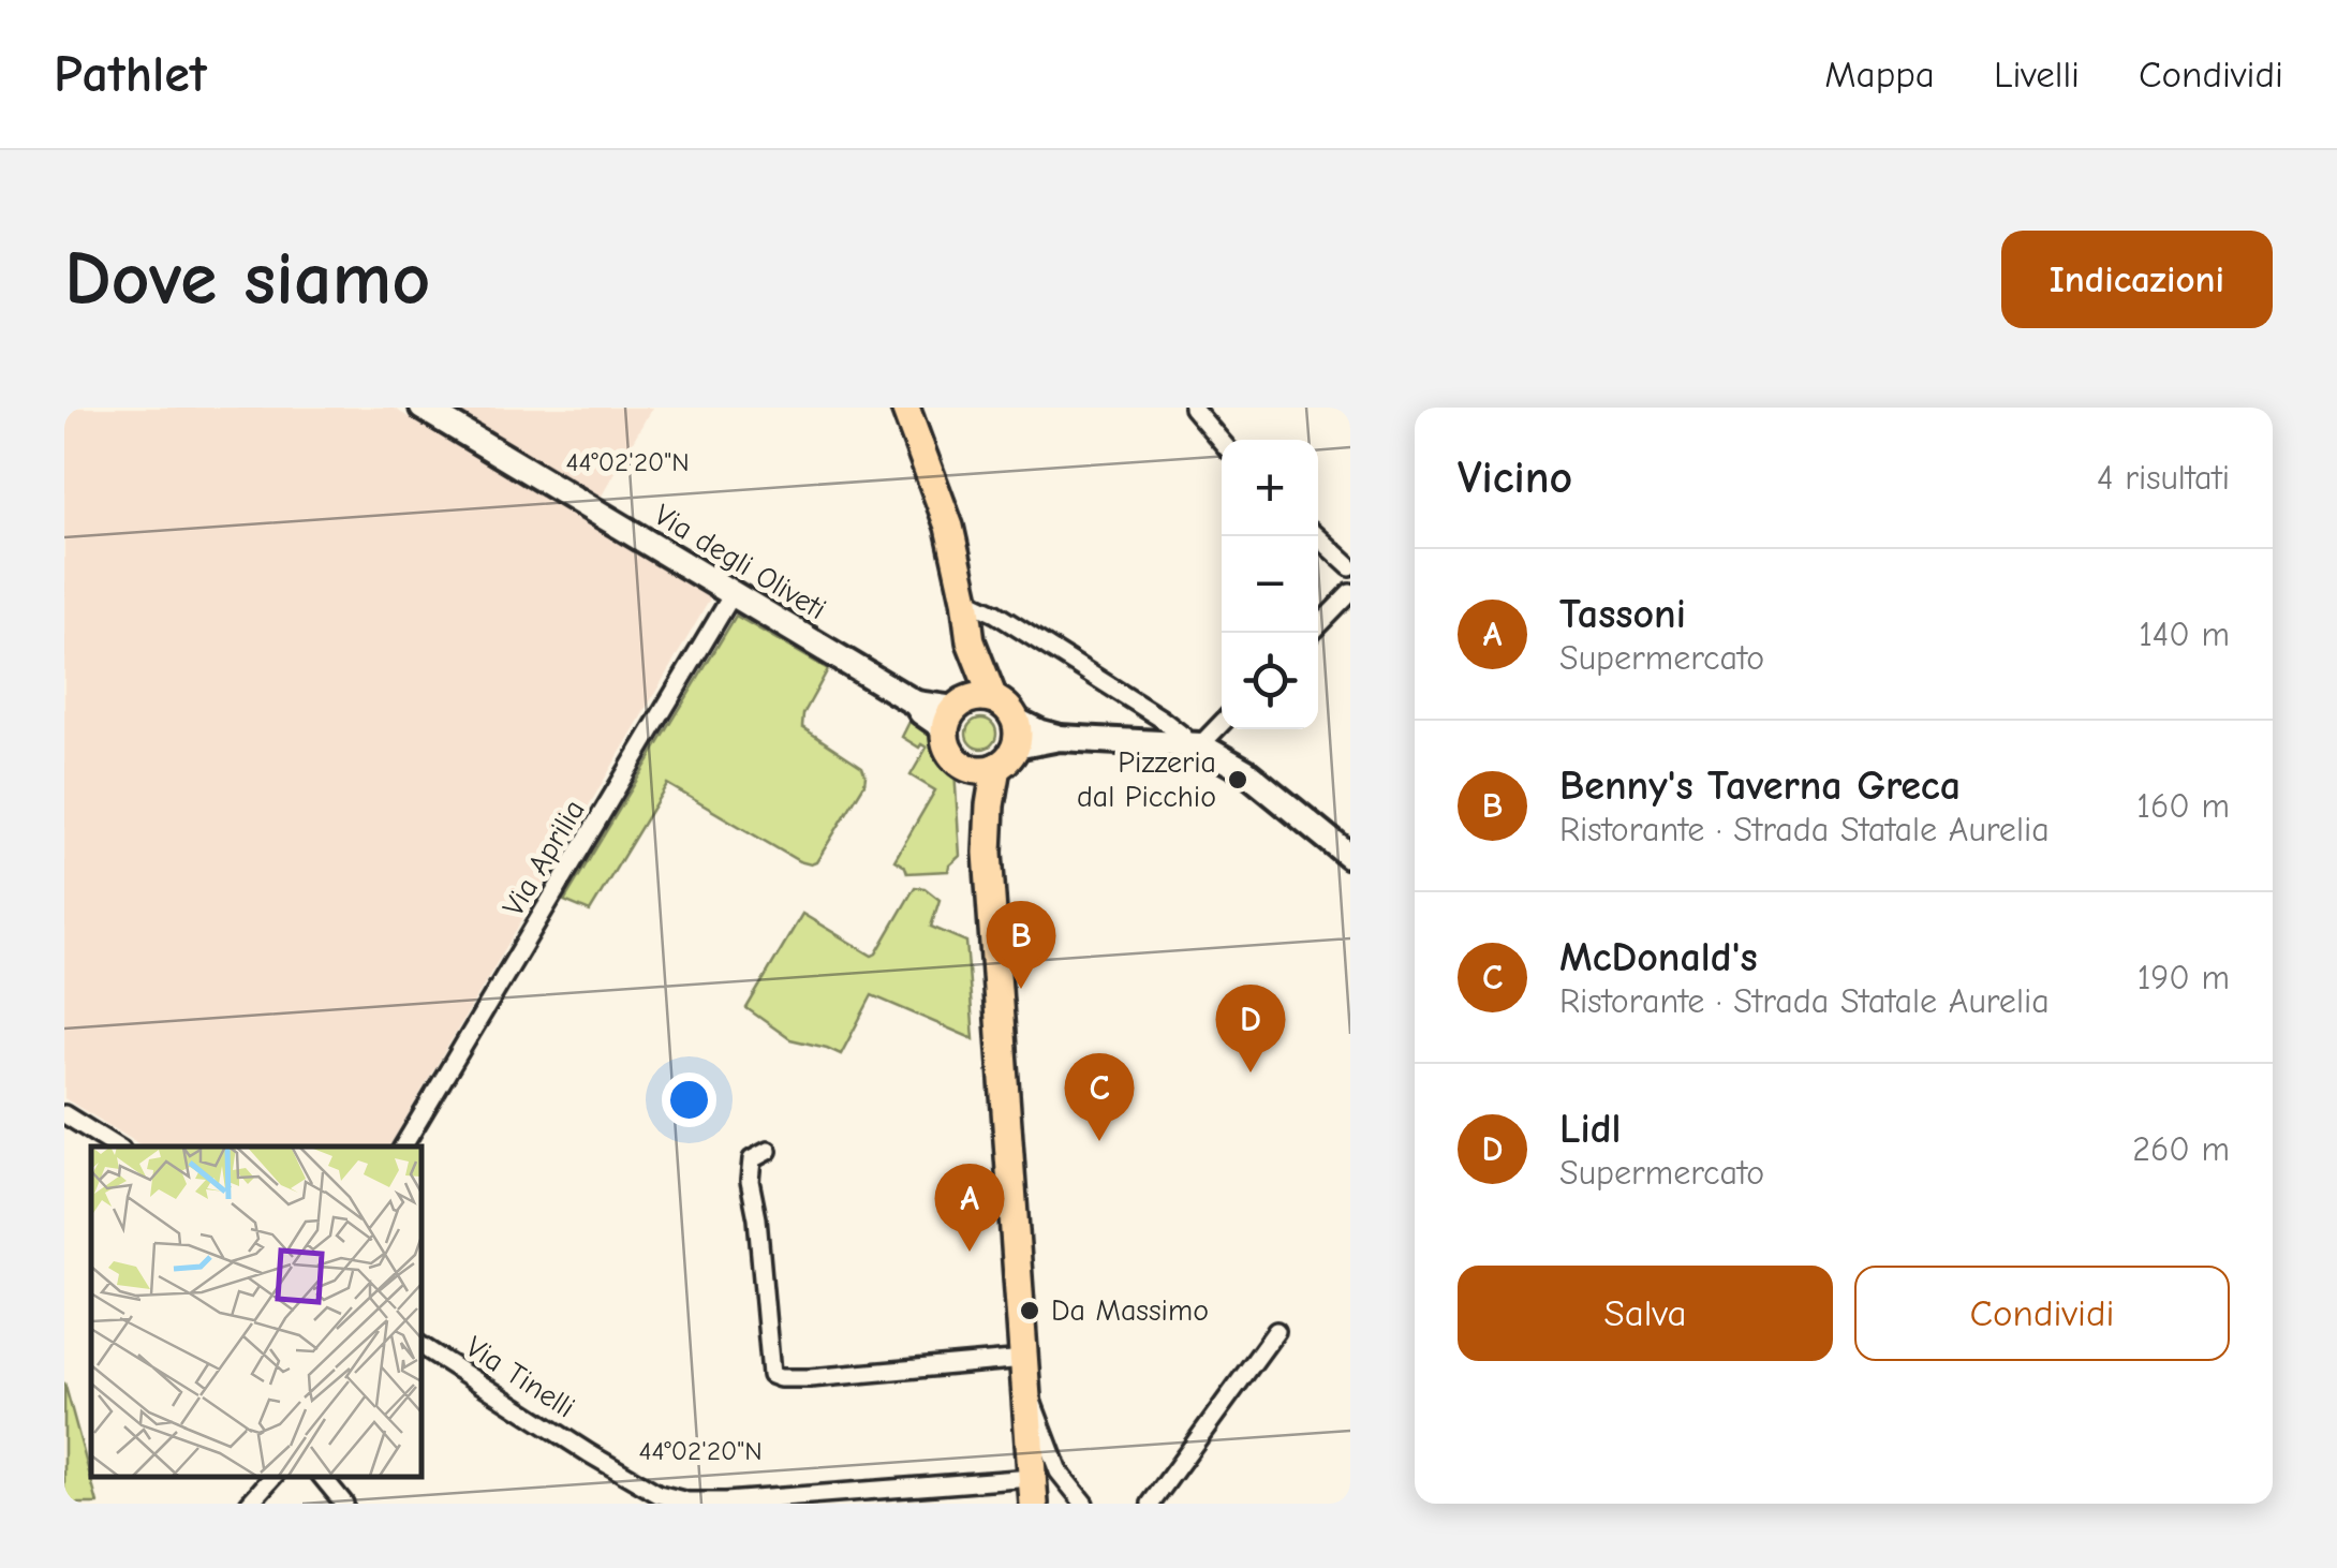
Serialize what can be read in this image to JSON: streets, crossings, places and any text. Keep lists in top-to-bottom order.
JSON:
{
  "streets": {
    "main road": ["Via degli Oliveti"],
    "street": ["Via Aprilia", "Via Tinelli"]
  },
  "crossings": [
    ["Via degli Oliveti", "Via Aprilia"]
  ],
  "places": ["Pizzeria dal Picchio", "Da Massimo"],
  "page": {
    "header": "Pathlet",
    "nav": ["Mappa", "Livelli", "Condividi"],
    "buttons": [
      "Indicazioni",
      ["Salva", "Condividi"]
    ],
    "title": "Dove siamo",
    "heading": ["Vicino", "4 risultati"],
    "map_buttons": ["+", "−"],
    "list": [
      {
        "mark": "A",
        "name": "Tassoni",
        "note": "Supermercato",
        "value": "140 m"
      },
      {
        "mark": "B",
        "name": "Benny's Taverna Greca",
        "note": "Ristorante · Strada Statale Aurelia",
        "value": "160 m"
      },
      {
        "mark": "C",
        "name": "McDonald's",
        "note": "Ristorante · Strada Statale Aurelia",
        "value": "190 m"
      },
      {
        "mark": "D",
        "name": "Lidl",
        "note": "Supermercato",
        "value": "260 m"
      }
    ],
    "pins": [
      "B",
      "D",
      "C",
      "A"
    ]
  },
  "coordinates": ["44°02'20\"N"]
}
